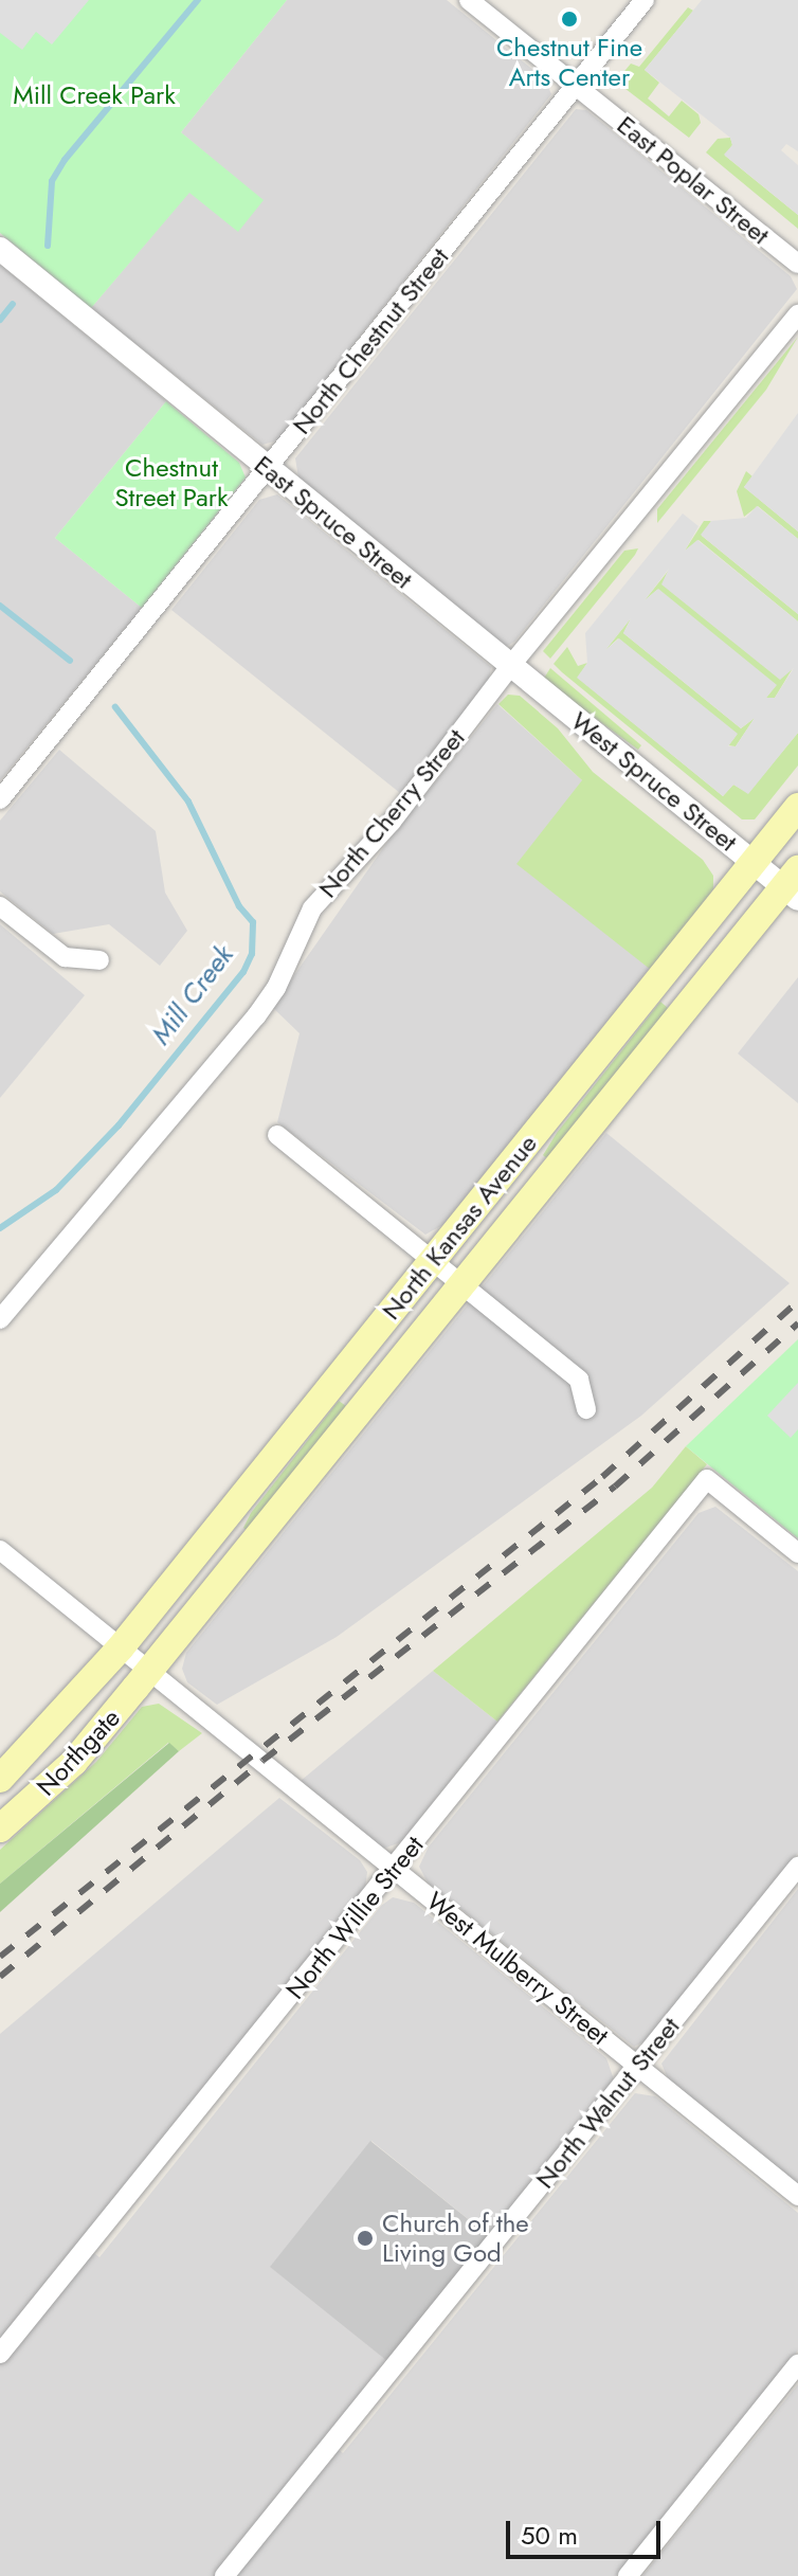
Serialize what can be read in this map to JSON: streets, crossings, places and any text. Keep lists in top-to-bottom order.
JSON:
{
  "streets": {
    "main road": ["North Kansas Avenue", "Northgate"],
    "street": [
      "East Poplar Street",
      "North Chestnut Street",
      "East Spruce Street",
      "West Spruce Street",
      "North Cherry Street",
      "North Willie Street",
      "West Mulberry Street",
      "North Walnut Street"
    ]
  },
  "crossings": [
    ["East Poplar Street", "North Chestnut Street"],
    ["North Chestnut Street", "East Spruce Street"],
    ["East Spruce Street", "West Spruce Street"],
    ["East Spruce Street", "North Cherry Street"],
    ["West Spruce Street", "North Cherry Street"],
    ["West Spruce Street", "North Kansas Avenue"],
    ["North Kansas Avenue", "Northgate"],
    ["North Kansas Avenue", "West Mulberry Street"],
    ["Northgate", "West Mulberry Street"],
    ["North Willie Street", "West Mulberry Street"],
    ["West Mulberry Street", "North Walnut Street"]
  ],
  "water": ["Mill Creek"],
  "parks": ["Mill Creek Park", "Chestnut Street Park"],
  "places": ["Chestnut Fine Arts Center", "Church of the Living God"],
  "scale_bar": "50 m"
}
